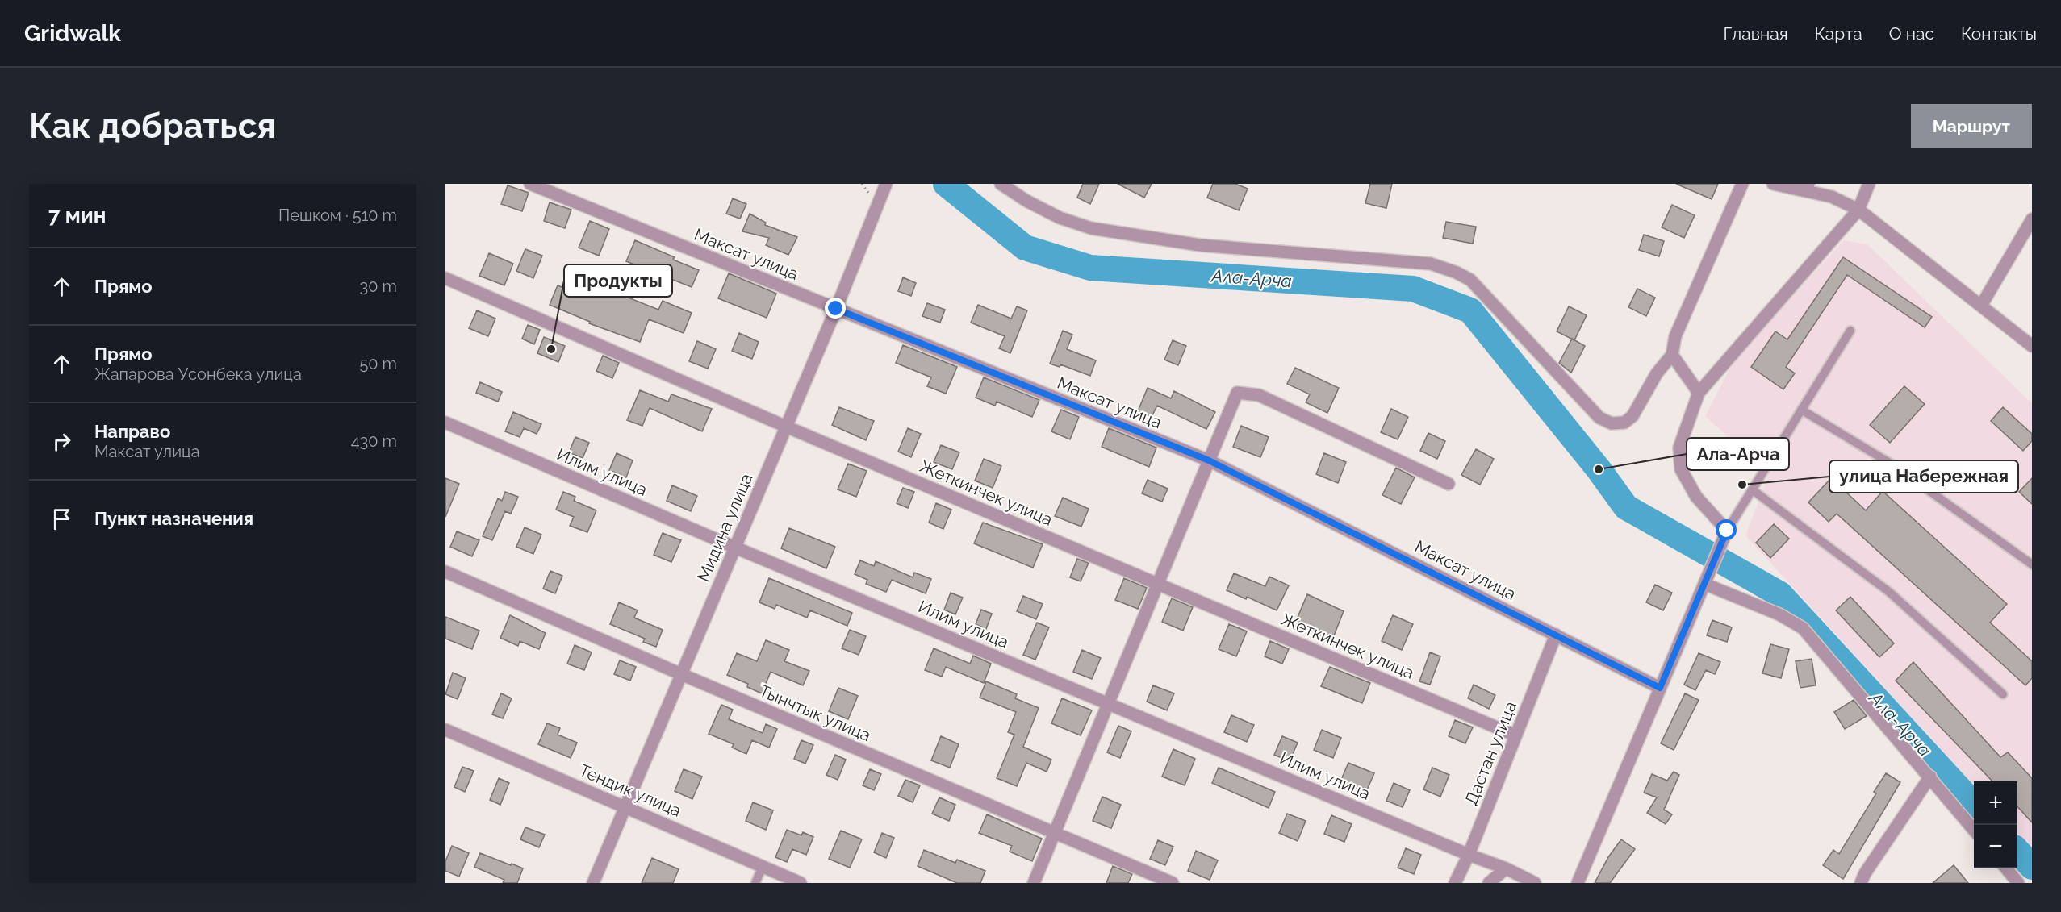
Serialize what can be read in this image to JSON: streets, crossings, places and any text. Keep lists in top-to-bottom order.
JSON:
{
  "streets": {
    "street": [
      "Максат улица",
      "Илим улица",
      "Жеткинчек улица",
      "Мидина улица",
      "Тынчтык улица",
      "Дастан улица",
      "Тендик улица"
    ]
  },
  "crossings": [
    ["Максат улица", "Мидина улица"],
    ["Максат улица", "Дастан улица"],
    ["Илим улица", "Мидина улица"],
    ["Илим улица", "Дастан улица"],
    ["Жеткинчек улица", "Мидина улица"],
    ["Жеткинчек улица", "Дастан улица"],
    ["Мидина улица", "Тынчтык улица"],
    ["Мидина улица", "Тендик улица"]
  ],
  "water": ["Ала-Арча"],
  "places": ["Продукты", "Ала-Арча", "улица Набережная"],
  "page": {
    "header": "Gridwalk",
    "nav": [
      "Главная",
      "Карта",
      "О нас",
      "Контакты"
    ],
    "buttons": "Маршрут",
    "title": "Как добраться",
    "heading": ["7 мин", "Пешком · 510 m"],
    "list": [
      ["Прямо", "30 m"],
      ["Прямо", "Жапарова Усонбека улица", "50 m"],
      ["Направо", "Максат улица", "430 m"],
      "Пункт назначения"
    ],
    "map_buttons": ["+", "−"]
  }
}
